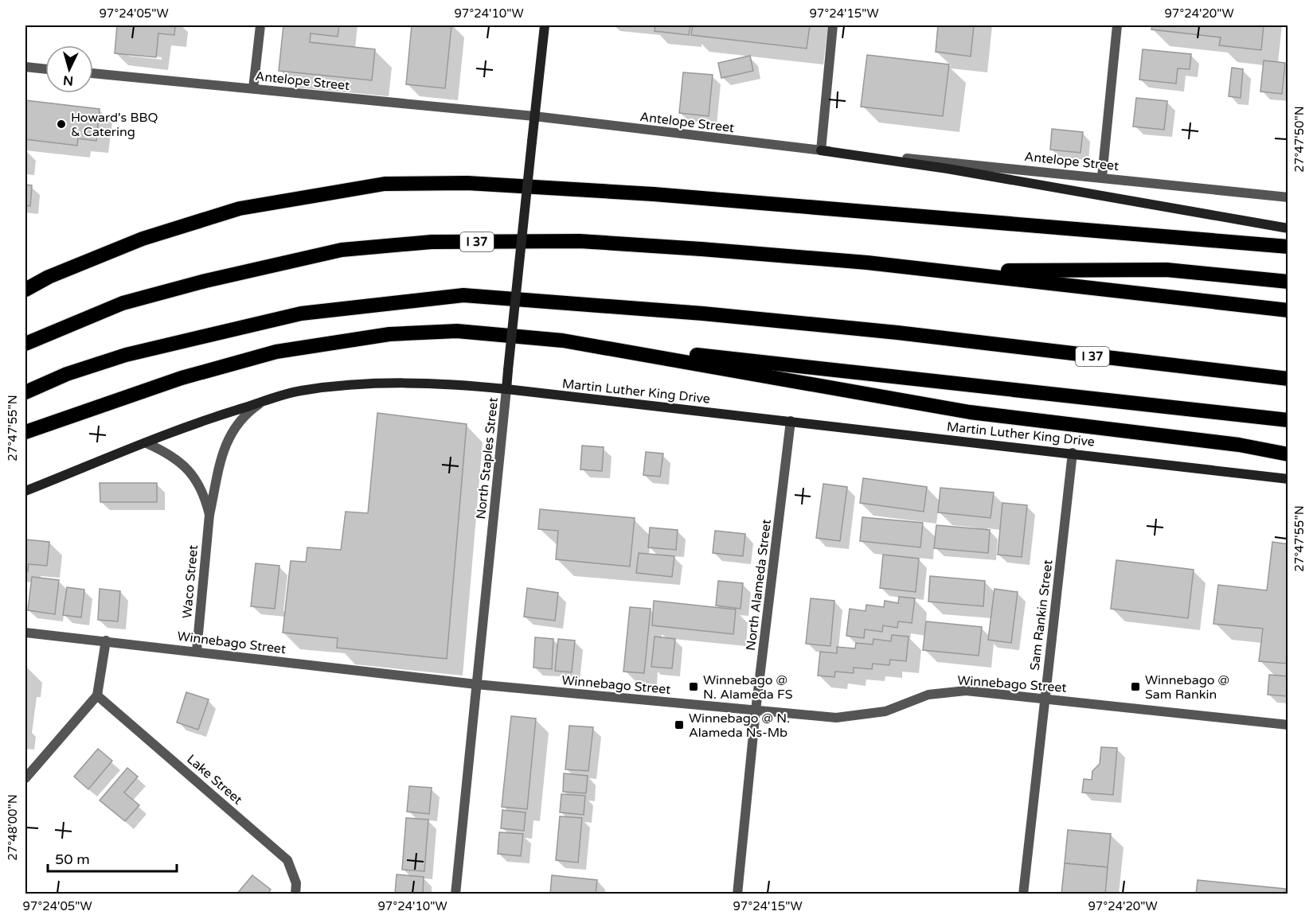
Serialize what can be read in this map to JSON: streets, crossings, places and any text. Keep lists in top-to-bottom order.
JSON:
{
  "streets": {
    "highway": ["I 37"],
    "main road": ["Martin Luther King Drive", "North Staples Street"],
    "street": [
      "Antelope Street",
      "Waco Street",
      "North Alameda Street",
      "Sam Rankin Street",
      "Winnebago Street",
      "Lake Street"
    ]
  },
  "crossings": [
    ["Antelope Street", "North Staples Street"],
    ["Martin Luther King Drive", "North Staples Street"],
    ["Martin Luther King Drive", "Waco Street"],
    ["Martin Luther King Drive", "North Alameda Street"],
    ["Martin Luther King Drive", "Sam Rankin Street"],
    ["North Staples Street", "Winnebago Street"],
    ["Waco Street", "Winnebago Street"],
    ["North Alameda Street", "Winnebago Street"],
    ["Sam Rankin Street", "Winnebago Street"]
  ],
  "places": {
    "other": ["Howard's BBQ & Catering"],
    "transit": ["Winnebago @ N. Alameda FS", "Winnebago @ Sam Rankin", "Winnebago @ N. Alameda Ns-Mb"]
  },
  "scale_bar": "50 m",
  "north": "bottom",
  "coordinates": [
    "97°24'05\"W",
    "97°24'10\"W",
    "97°24'15\"W",
    "97°24'20\"W",
    "27°47'50\"N",
    "27°47'55\"N",
    "27°48'00\"N"
  ]
}
